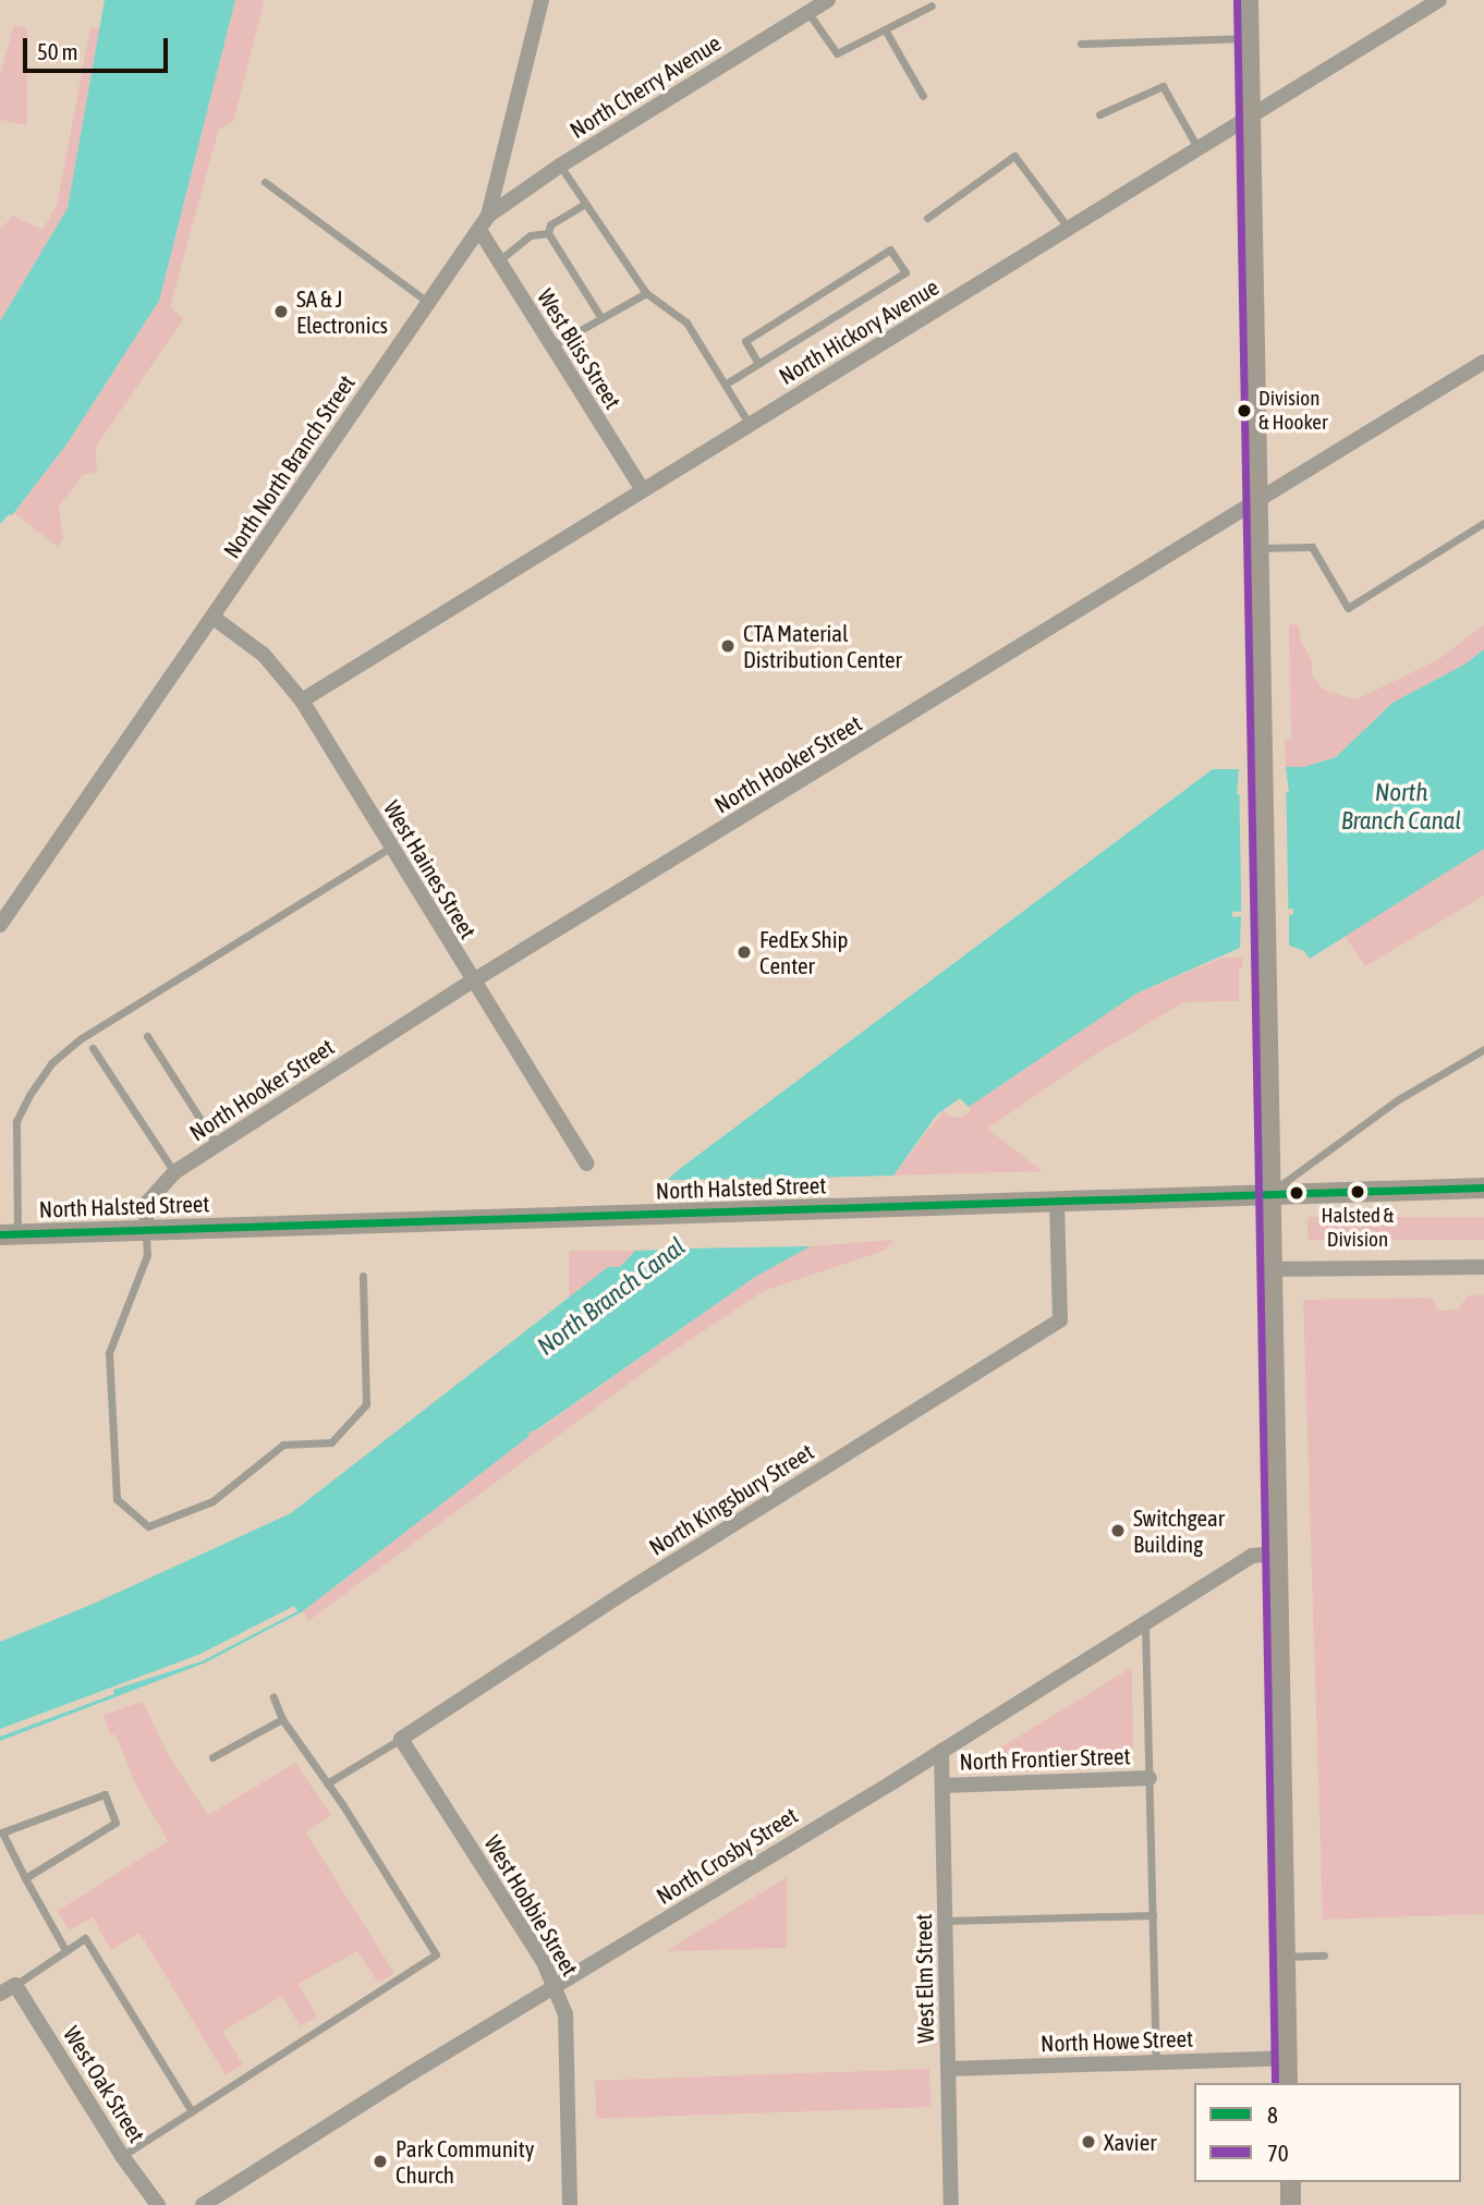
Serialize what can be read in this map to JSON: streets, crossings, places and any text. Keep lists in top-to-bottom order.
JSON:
{
  "streets": {
    "main road": ["North Halsted Street"],
    "street": [
      "North Cherry Avenue",
      "North Hickory Avenue",
      "West Bliss Street",
      "North North Branch Street",
      "North Hooker Street",
      "West Haines Street",
      "North Kingsbury Street",
      "North Frontier Street",
      "North Crosby Street",
      "West Hobbie Street",
      "West Elm Street",
      "North Howe Street",
      "West Oak Street"
    ]
  },
  "crossings": [
    ["North Cherry Avenue", "North North Branch Street"],
    ["North Hickory Avenue", "West Bliss Street"],
    ["North Hickory Avenue", "West Haines Street"],
    ["West Bliss Street", "North North Branch Street"],
    ["North North Branch Street", "West Haines Street"],
    ["North Hooker Street", "West Haines Street"],
    ["North Hooker Street", "North Halsted Street"],
    ["North Halsted Street", "North Kingsbury Street"],
    ["North Kingsbury Street", "West Hobbie Street"],
    ["North Frontier Street", "West Elm Street"],
    ["North Crosby Street", "West Hobbie Street"],
    ["North Crosby Street", "West Elm Street"],
    ["West Elm Street", "North Howe Street"]
  ],
  "water": ["North Branch Canal"],
  "places": [
    "SA & J Electronics",
    "Division & Hooker",
    "CTA Material Distribution Center",
    "FedEx Ship Center",
    "Halsted & Division",
    "Switchgear Building",
    "Xavier",
    "Park Community Church"
  ],
  "lines": ["transit line 70", "transit line 8"],
  "legend": ["8", "70"],
  "scale_bar": "50 m"
}
